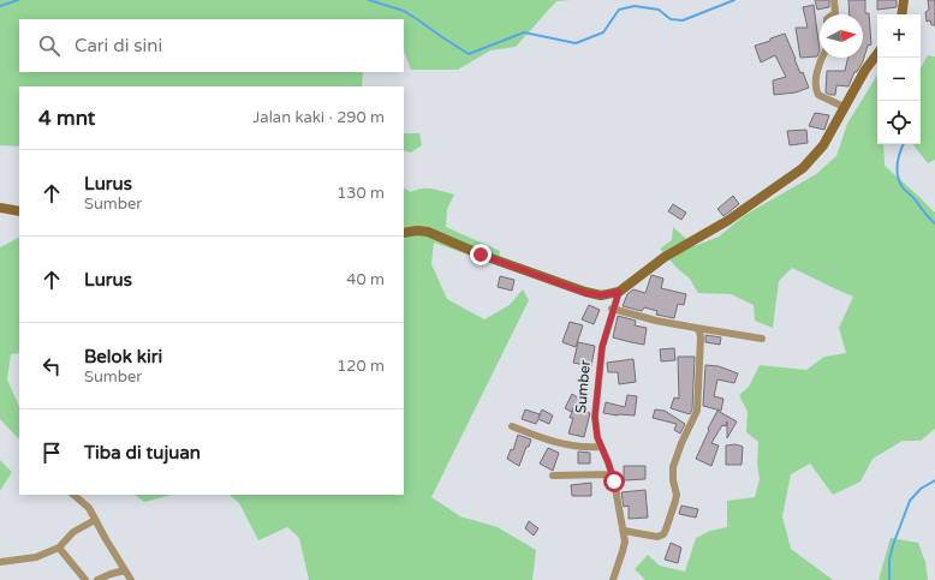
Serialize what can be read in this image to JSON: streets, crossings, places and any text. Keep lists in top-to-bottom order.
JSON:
{
  "streets": {
    "street": ["Sumber"]
  },
  "north": "right",
  "page": {
    "map_buttons": ["+", "−"],
    "search": "Cari di sini",
    "heading": ["4 mnt", "Jalan kaki · 290 m"],
    "list": [
      ["Lurus", "Sumber", "130 m"],
      ["Lurus", "40 m"],
      ["Belok kiri", "Sumber", "120 m"],
      "Tiba di tujuan"
    ]
  }
}
